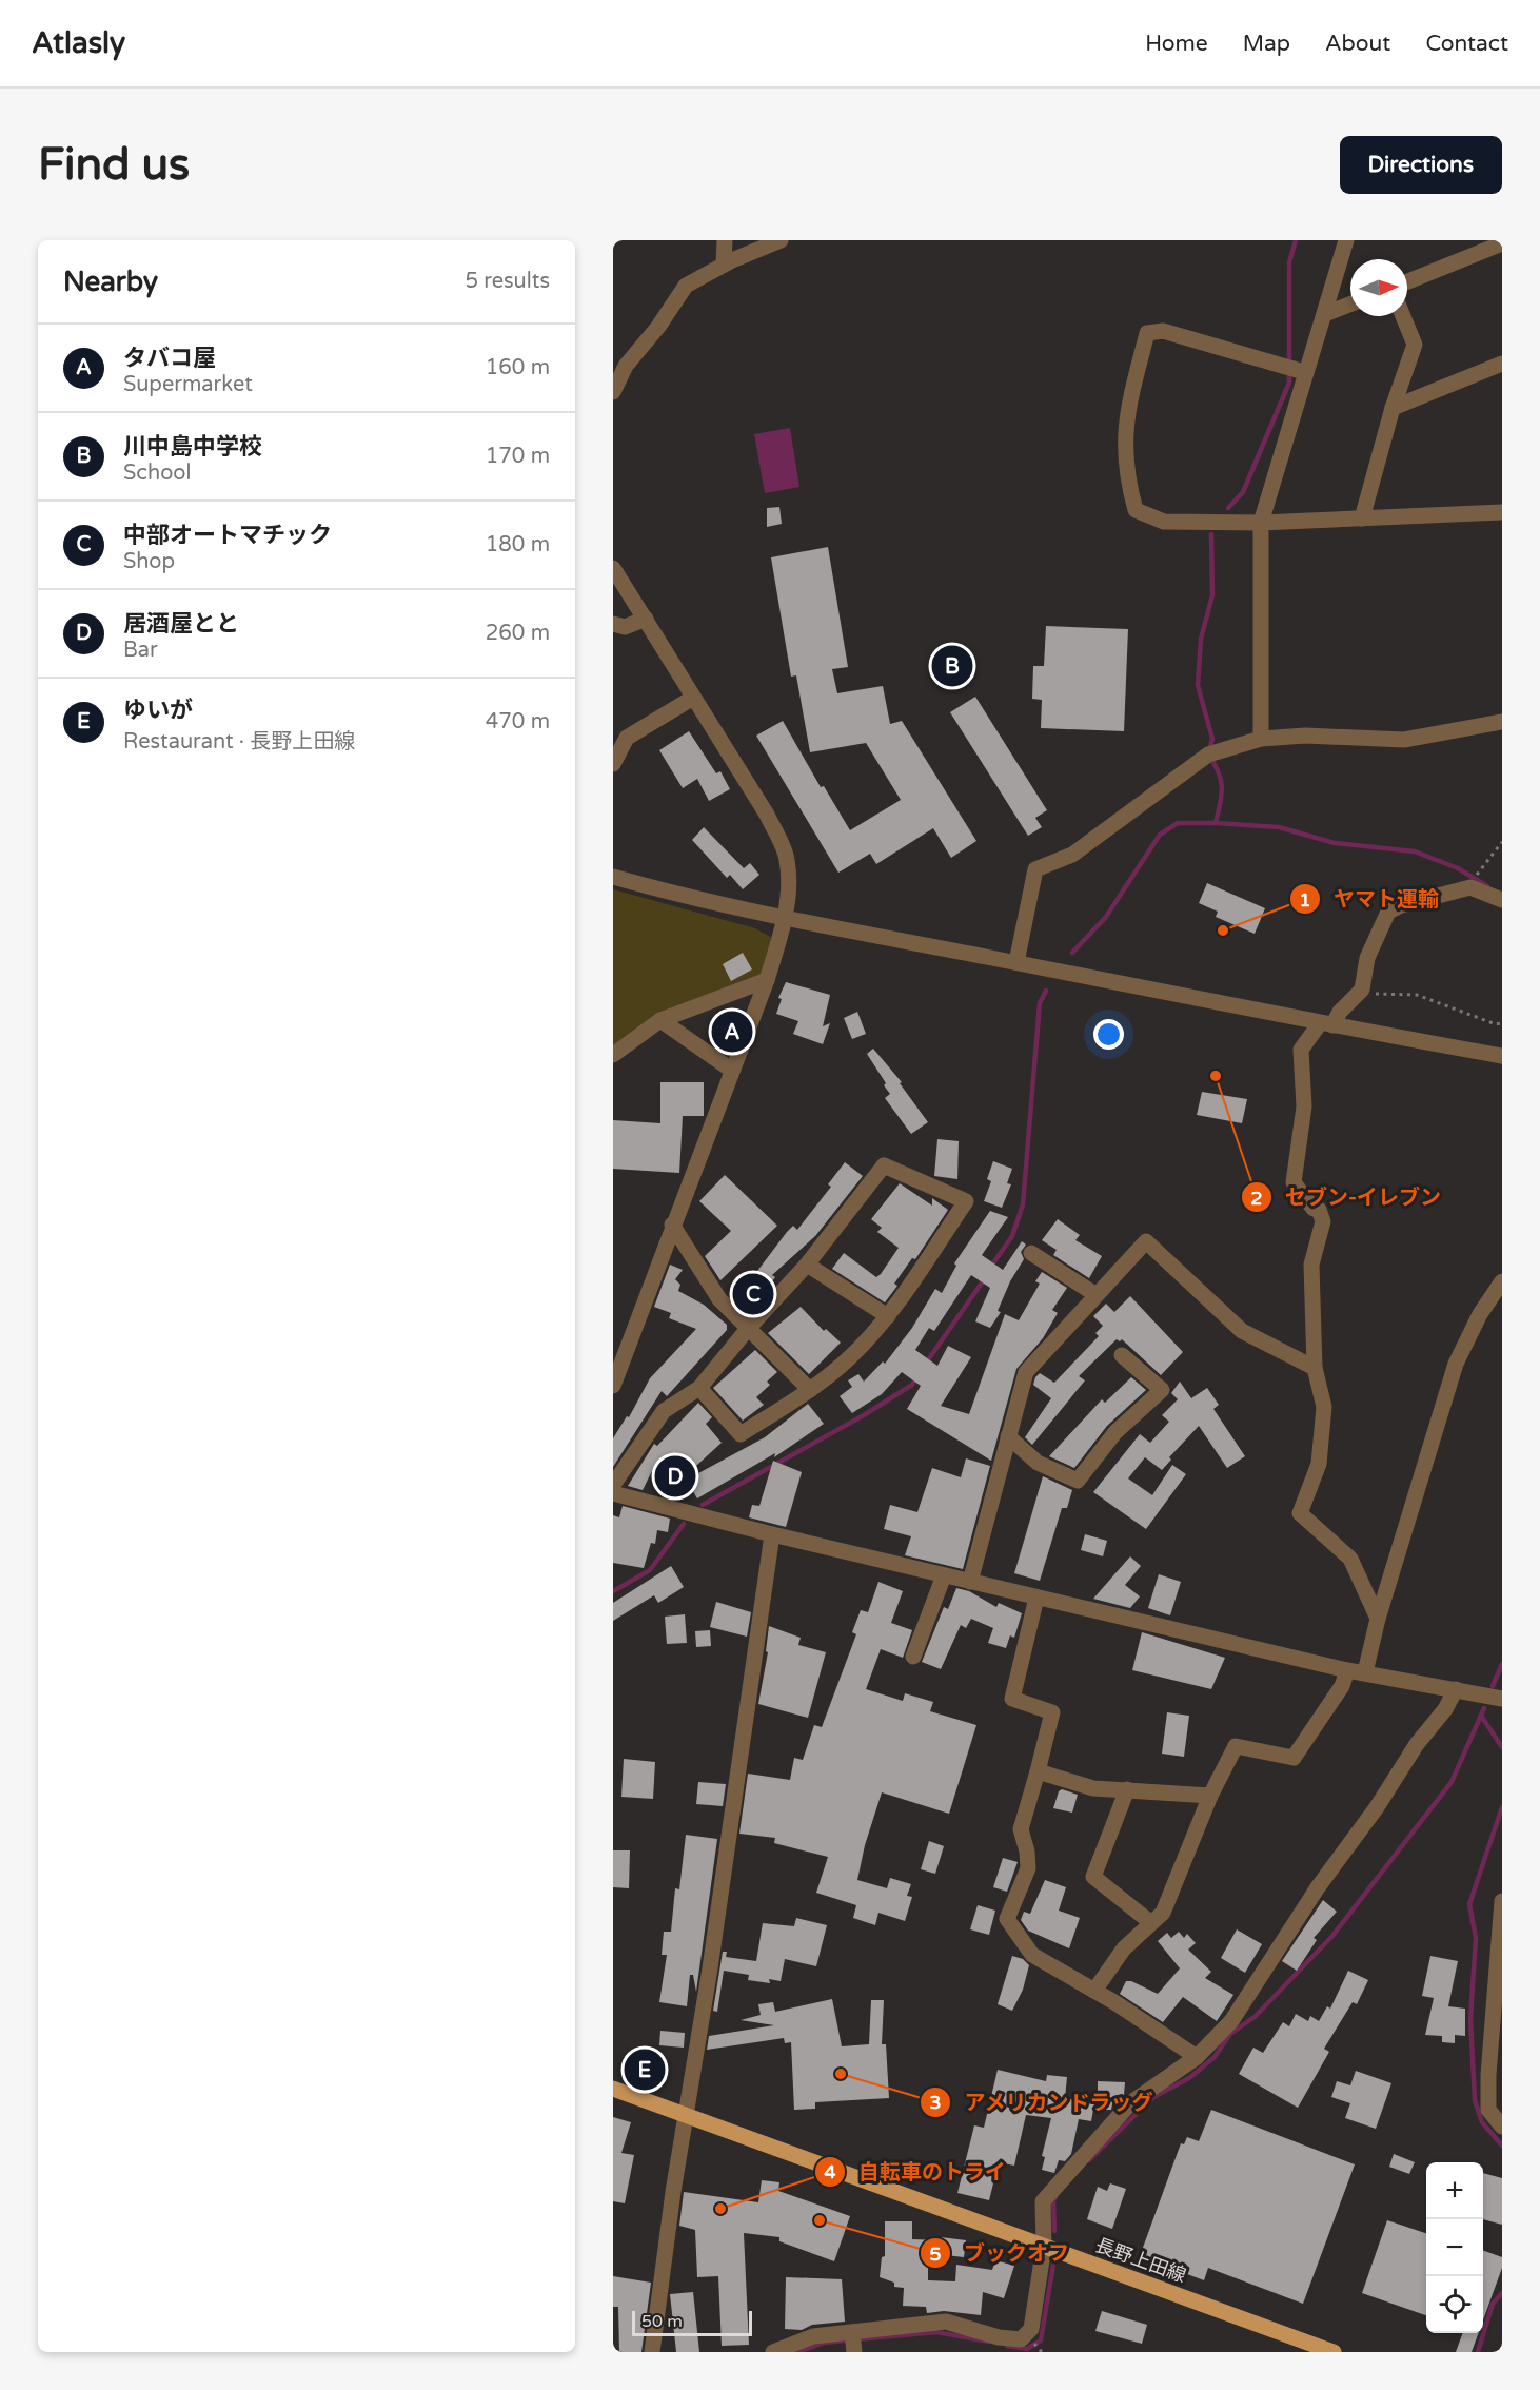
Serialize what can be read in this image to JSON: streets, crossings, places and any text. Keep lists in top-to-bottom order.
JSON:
{
  "streets": {
    "main road": ["長野上田線"]
  },
  "places": [
    "ヤマト運輸",
    "セブン-イレブン",
    "アメリカンドラッグ",
    "自転車のトライ",
    "ブックオフ"
  ],
  "scale_bar": "50 m",
  "north": "right",
  "page": {
    "header": "Atlasly",
    "nav": [
      "Home",
      "Map",
      "About",
      "Contact"
    ],
    "buttons": "Directions",
    "title": "Find us",
    "heading": ["Nearby", "5 results"],
    "list": [
      {
        "mark": "A",
        "name": "タバコ屋",
        "note": "Supermarket",
        "value": "160 m"
      },
      {
        "mark": "B",
        "name": "川中島中学校",
        "note": "School",
        "value": "170 m"
      },
      {
        "mark": "C",
        "name": "中部オートマチック",
        "note": "Shop",
        "value": "180 m"
      },
      {
        "mark": "D",
        "name": "居酒屋とと",
        "note": "Bar",
        "value": "260 m"
      },
      {
        "mark": "E",
        "name": "ゆいが",
        "note": "Restaurant · 長野上田線",
        "value": "470 m"
      }
    ],
    "pins": [
      "B",
      "A",
      "C",
      "D",
      "E"
    ],
    "map_buttons": ["+", "−"],
    "scale": "50 m"
  }
}
